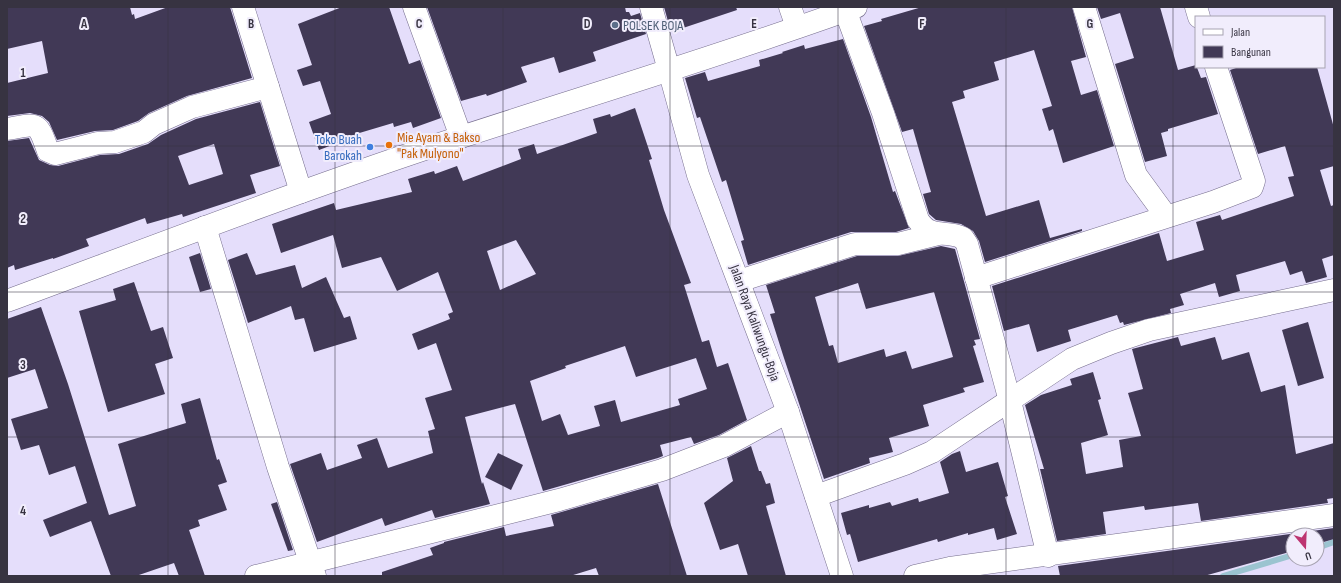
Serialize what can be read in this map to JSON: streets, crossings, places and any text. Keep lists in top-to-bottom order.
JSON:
{
  "streets": {
    "street": ["Jalan Raya Kaliwungu-Boja"]
  },
  "places": ["POLSEK BOJA", "Mie Ayam & Bakso \"Pak Mulyono\"", "Toko Buah Barokah"],
  "legend": ["Jalan", "Bangunan"],
  "north": "bottom",
  "grid": {
    "columns": [
      "A",
      "B",
      "C",
      "D",
      "E",
      "F",
      "G"
    ],
    "rows": [
      "1",
      "2",
      "3",
      "4"
    ]
  }
}
